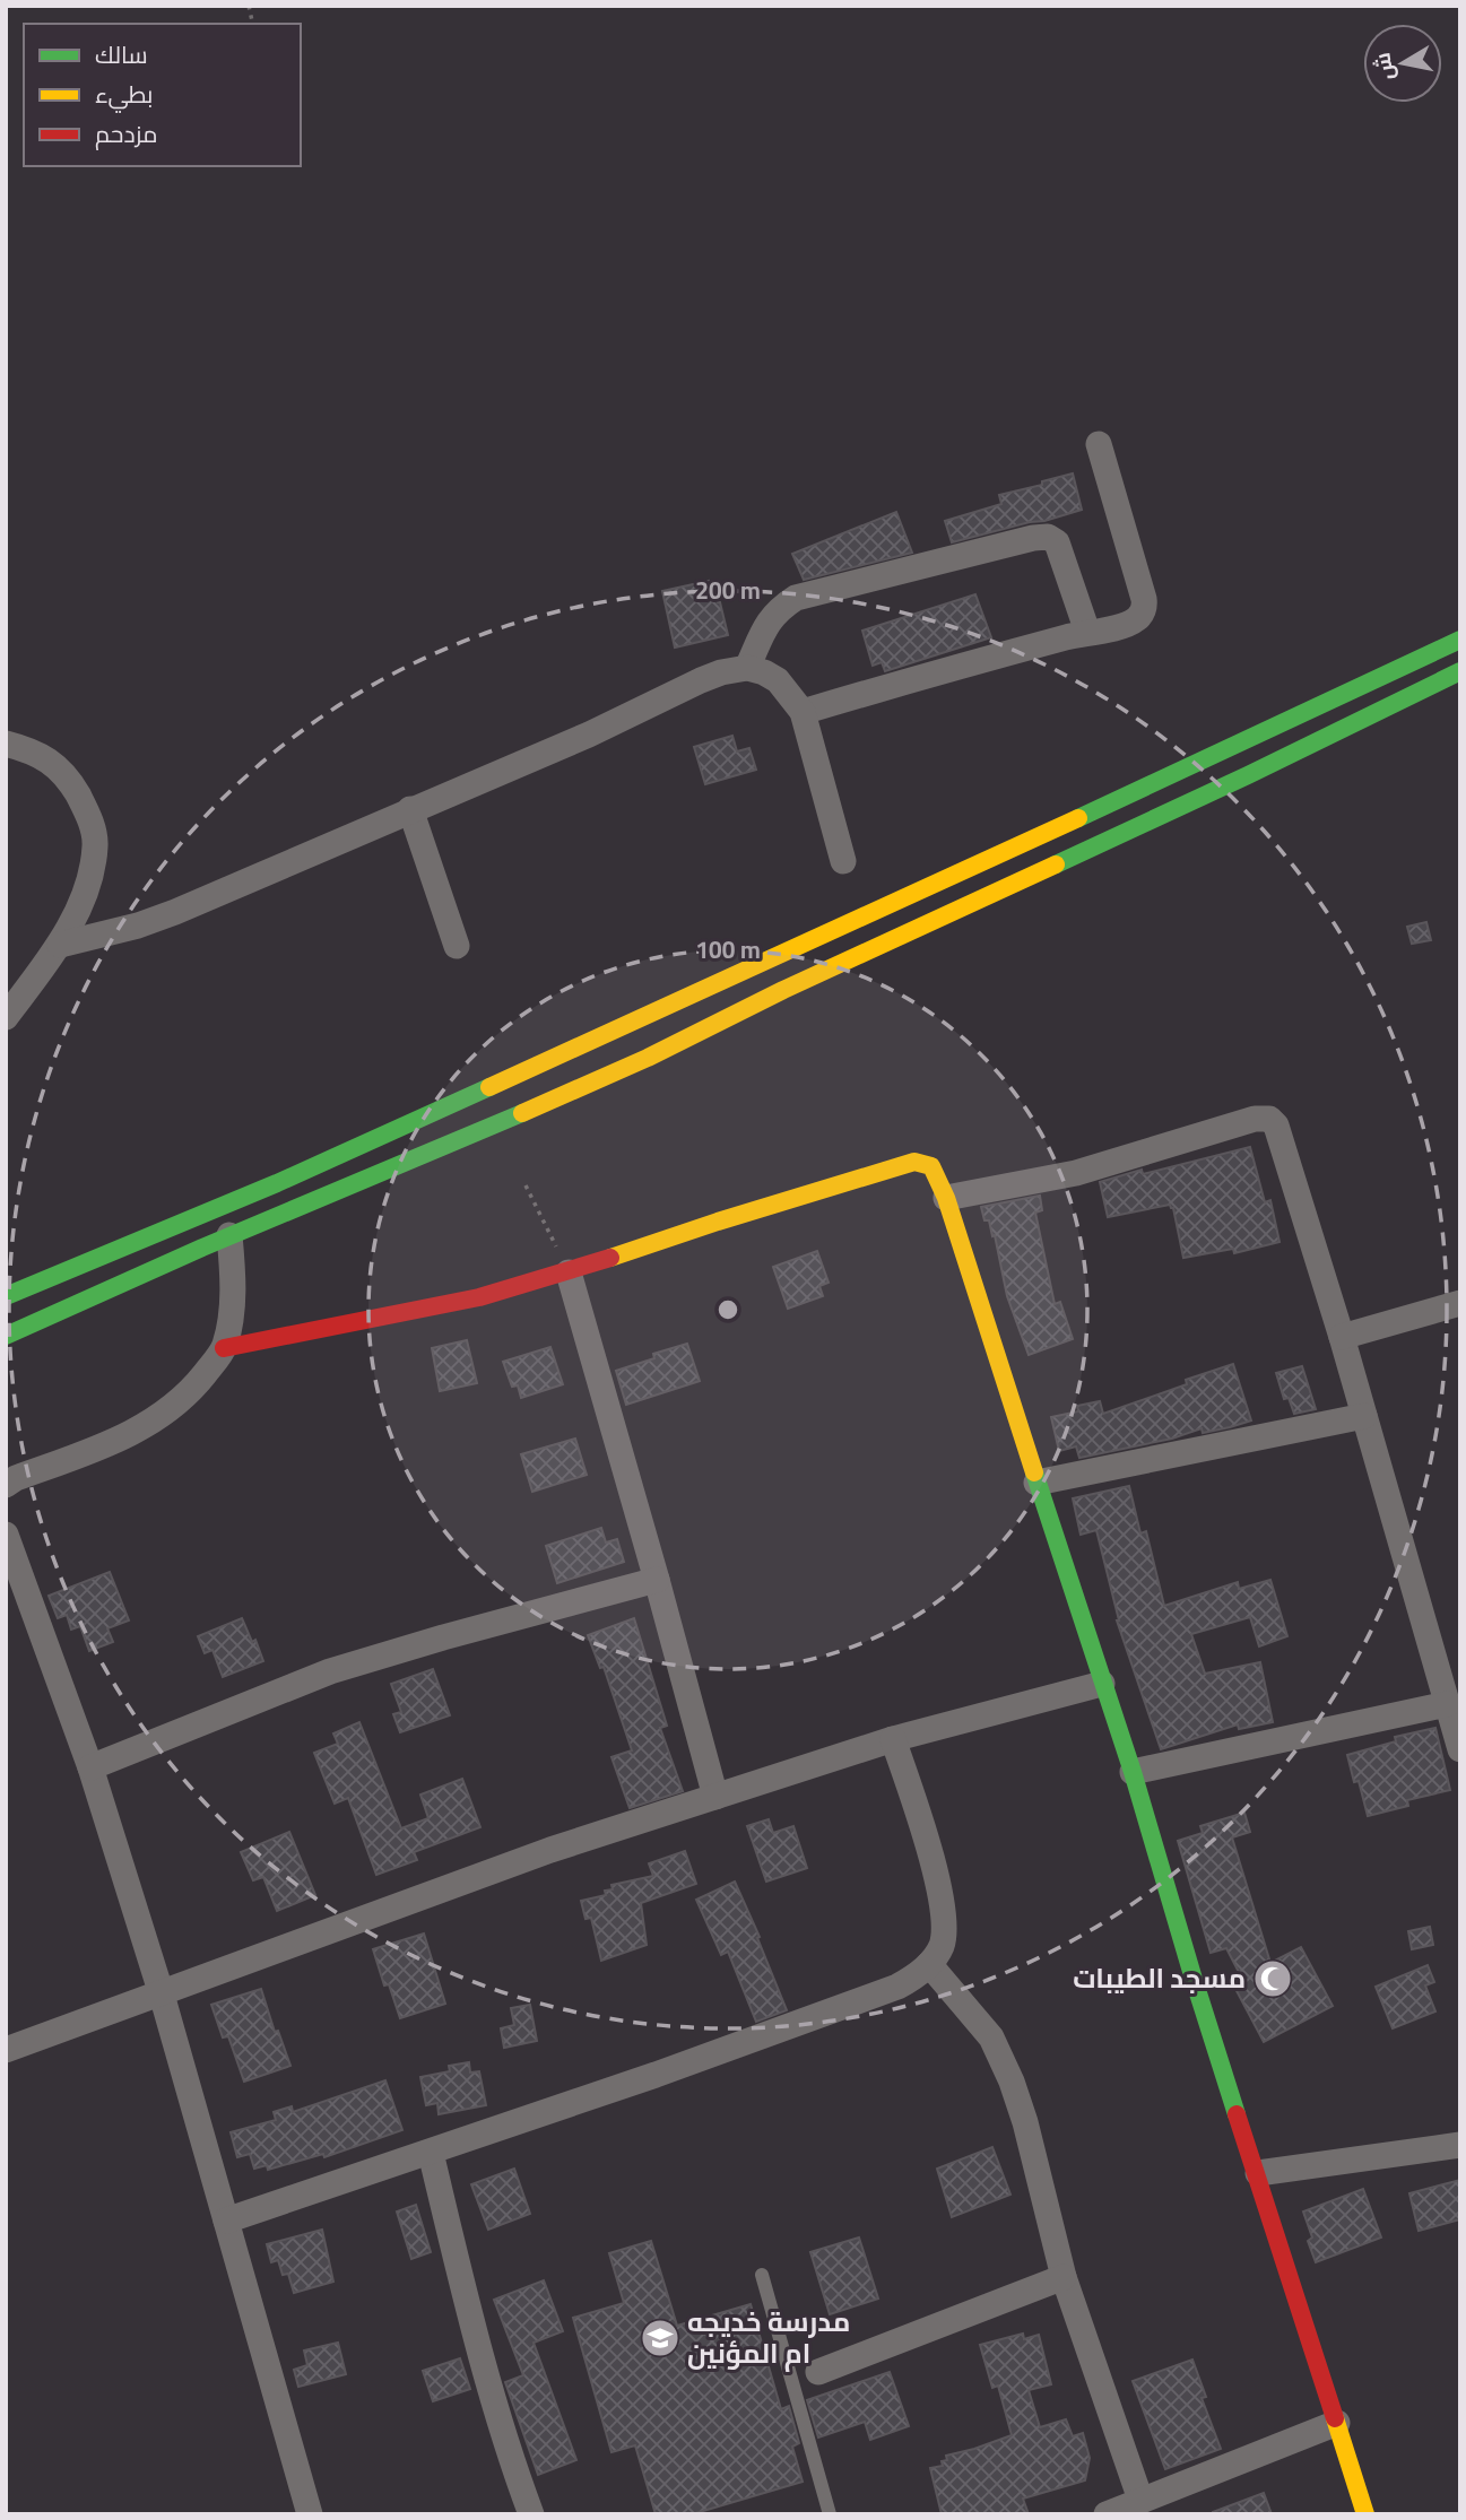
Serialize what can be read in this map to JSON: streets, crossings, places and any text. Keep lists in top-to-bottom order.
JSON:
{
  "places": {
    "mosque": ["مسجد الطيبات"],
    "school or university": ["مدرسة خديجه ام المؤنين"]
  },
  "legend": ["سالك", "بطيء", "مزدحم"],
  "north": "left",
  "rings": ["200 m", "100 m"]
}
